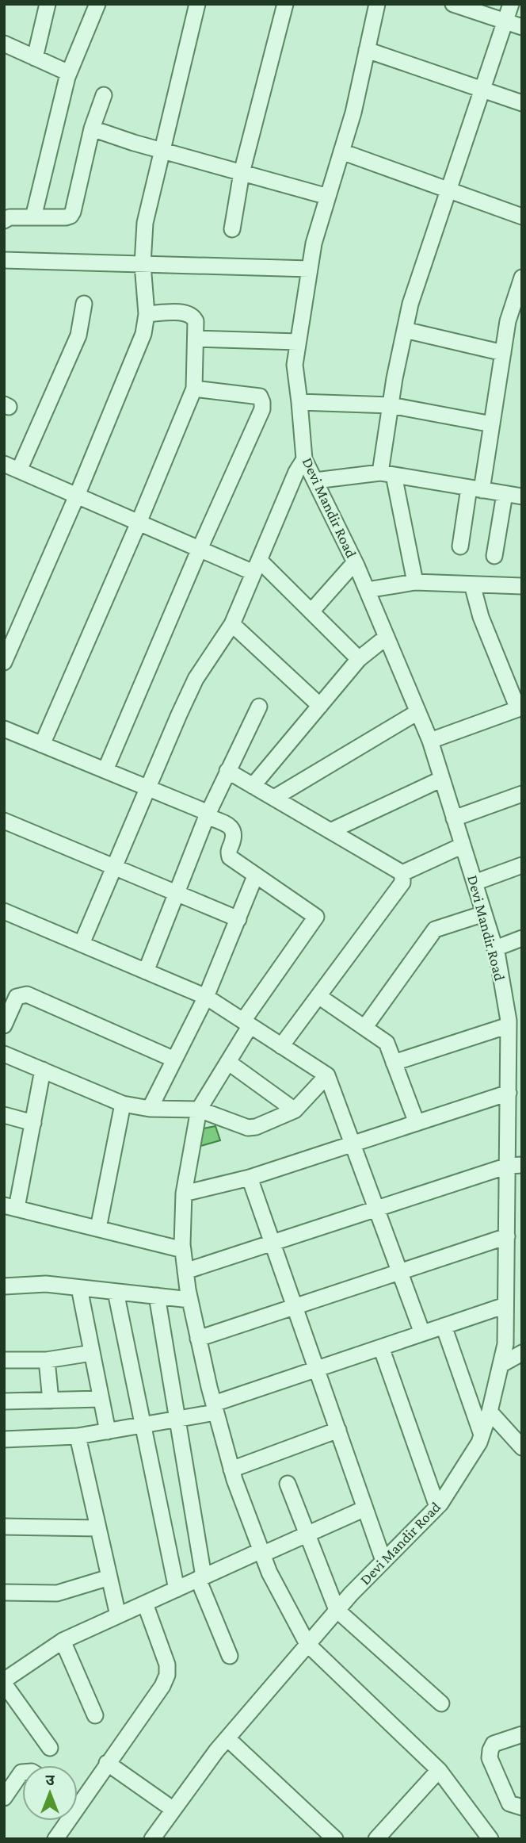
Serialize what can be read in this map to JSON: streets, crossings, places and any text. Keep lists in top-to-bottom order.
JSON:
{
  "streets": {
    "street": ["Devi Mandir Road"]
  },
  "north": "top"
}
